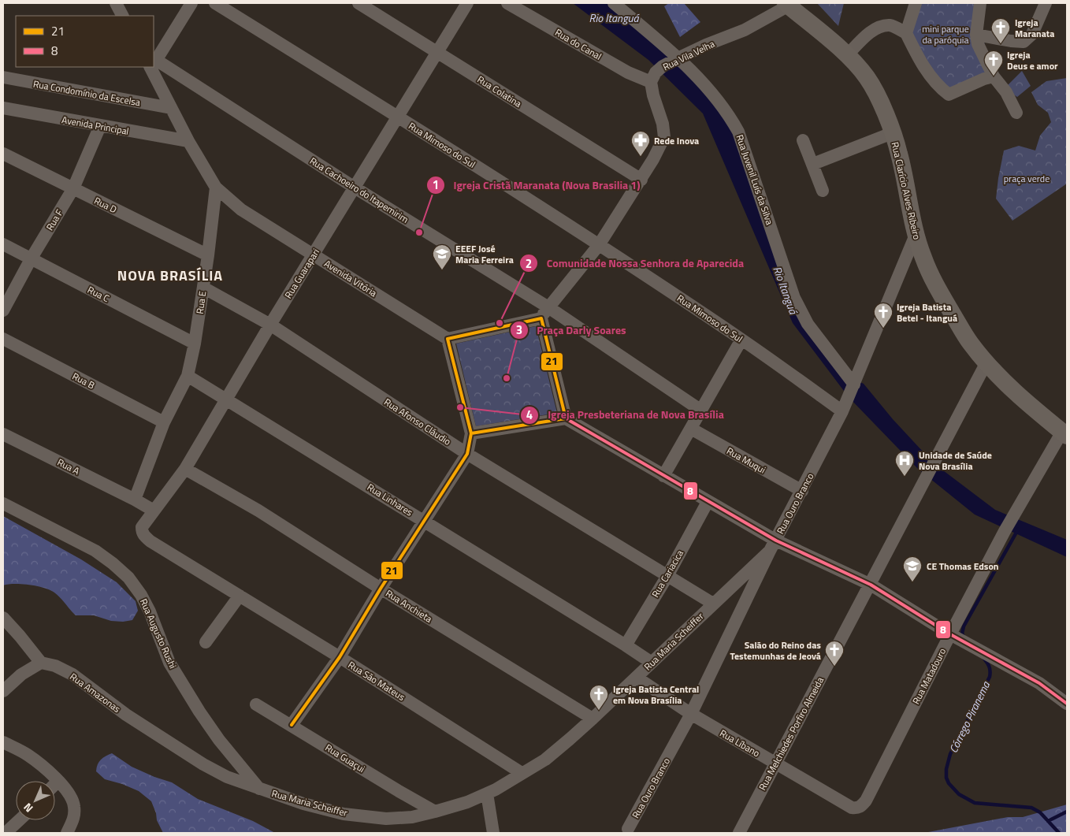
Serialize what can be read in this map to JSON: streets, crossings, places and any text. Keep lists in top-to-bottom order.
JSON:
{
  "streets": {
    "street": [
      "Rua do Canal",
      "Rua Vila Velha",
      "Rua Colatina",
      "Rua Condomínio da Escelsa",
      "Avenida Principal",
      "Rua Mimoso do Sul",
      "Rua Juvenil Luís da Silva",
      "Rua Cachoeiro do Itapemirim",
      "Rua Clarício Alves Ribeiro",
      "Rua D",
      "Rua F",
      "Rua Guarapari",
      "Avenida Vitória",
      "Rua C",
      "Rua E",
      "Rua B",
      "Rua Afonso Cláudio",
      "Rua Muqui",
      "Rua A",
      "Rua Linhares",
      "Rua Ouro Branco",
      "Rua Cariacica",
      "Rua Anchieta",
      "Rua Augusto Rushi",
      "Rua Maria Scheiffer",
      "Rua Matadouro",
      "Rua São Mateus",
      "Rua Amazonas",
      "Rua Melchiedes Porfiro Almeida",
      "Rua Líbano",
      "Rua Guaçui"
    ]
  },
  "crossings": [
    ["Rua do Canal", "Rua Vila Velha"],
    ["Rua Vila Velha", "Rua Juvenil Luís da Silva"],
    ["Rua Vila Velha", "Rua Clarício Alves Ribeiro"],
    ["Rua Colatina", "Rua Guarapari"],
    ["Avenida Principal", "Rua F"],
    ["Rua Mimoso do Sul", "Rua Guarapari"],
    ["Rua Mimoso do Sul", "Rua Ouro Branco"],
    ["Rua Juvenil Luís da Silva", "Rua Ouro Branco"],
    ["Rua Cachoeiro do Itapemirim", "Rua Guarapari"],
    ["Rua Clarício Alves Ribeiro", "Rua Ouro Branco"],
    ["Rua Clarício Alves Ribeiro", "Rua Matadouro"],
    ["Rua Clarício Alves Ribeiro", "Rua Melchiedes Porfiro Almeida"],
    ["Rua D", "Rua F"],
    ["Rua D", "Rua E"],
    ["Rua F", "Rua C"],
    ["Rua Guarapari", "Avenida Vitória"],
    ["Rua Guarapari", "Rua Afonso Cláudio"],
    ["Rua Guarapari", "Rua Linhares"],
    ["Rua Guarapari", "Rua Anchieta"],
    ["Rua Guarapari", "Rua São Mateus"],
    ["Avenida Vitória", "Rua E"],
    ["Rua C", "Rua E"],
    ["Rua E", "Rua B"],
    ["Rua E", "Rua Afonso Cláudio"],
    ["Rua E", "Rua A"],
    ["Rua E", "Rua Linhares"],
    ["Rua Afonso Cláudio", "Rua Cariacica"],
    ["Rua Afonso Cláudio", "Rua Maria Scheiffer"],
    ["Rua Muqui", "Rua Ouro Branco"],
    ["Rua Linhares", "Rua Cariacica"],
    ["Rua Linhares", "Rua Maria Scheiffer"],
    ["Rua Ouro Branco", "Rua Maria Scheiffer"],
    ["Rua Ouro Branco", "Rua Líbano"],
    ["Rua Anchieta", "Rua Maria Scheiffer"],
    ["Rua Augusto Rushi", "Rua Maria Scheiffer"],
    ["Rua Maria Scheiffer", "Rua São Mateus"],
    ["Rua Maria Scheiffer", "Rua Amazonas"],
    ["Rua Maria Scheiffer", "Rua Líbano"],
    ["Rua Maria Scheiffer", "Rua Guaçui"],
    ["Rua Matadouro", "Rua Líbano"],
    ["Rua Melchiedes Porfiro Almeida", "Rua Líbano"]
  ],
  "districts": ["NOVA BRASÍLIA"],
  "water": ["Rio Itanguá", "Córrego Piranema"],
  "parks": ["mini parque da paróquia", "praça verde"],
  "places": {
    "church": [
      "Igreja Maranata",
      "Igreja Deus e amor",
      "Igreja Batista Betel - Itanguá",
      "Salão do Reino das Testemunhas de Jeová",
      "Igreja Batista Central em Nova Brasília"
    ],
    "pharmacy": ["Rede Inova"],
    "other": [
      "Igreja Cristã Maranata (Nova Brasilia 1)",
      "Comunidade Nossa Senhora de Aparecida",
      "Praça Darly Soares",
      "Igreja Presbeteriana de Nova Brasília"
    ],
    "school or university": ["EEEF José Maria Ferreira", "CE Thomas Edson"],
    "hospital": ["Unidade de Saúde Nova Brasília"]
  },
  "lines": ["transit line 21", "transit line 8"],
  "legend": ["21", "8"],
  "north": "bottom left"
}
